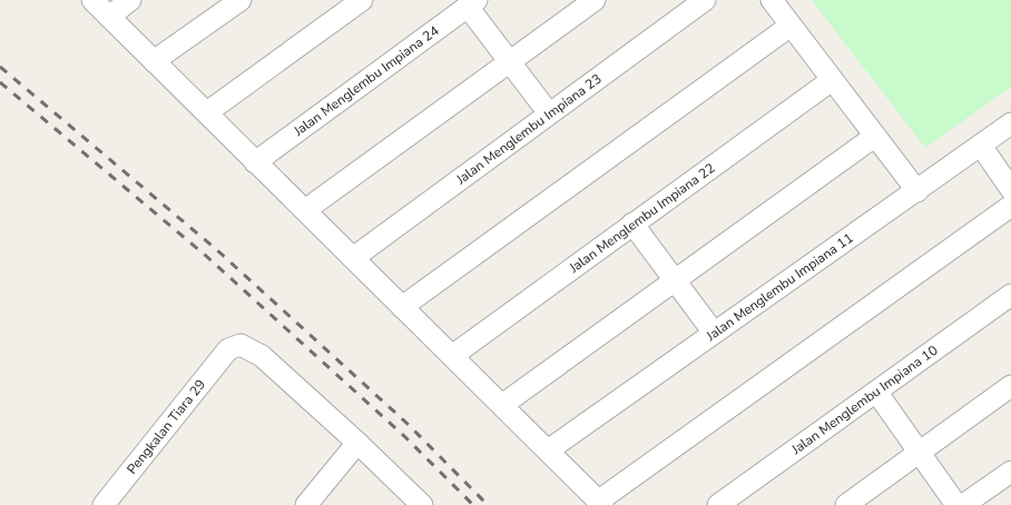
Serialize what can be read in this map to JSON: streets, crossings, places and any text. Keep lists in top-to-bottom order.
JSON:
{
  "streets": {
    "street": [
      "Jalan Menglembu Impiana 24",
      "Jalan Menglembu Impiana 23",
      "Jalan Menglembu Impiana 22",
      "Jalan Menglembu Impiana 11",
      "Jalan Menglembu Impiana 10",
      "Pengkalan Tiara 29"
    ]
  }
}
